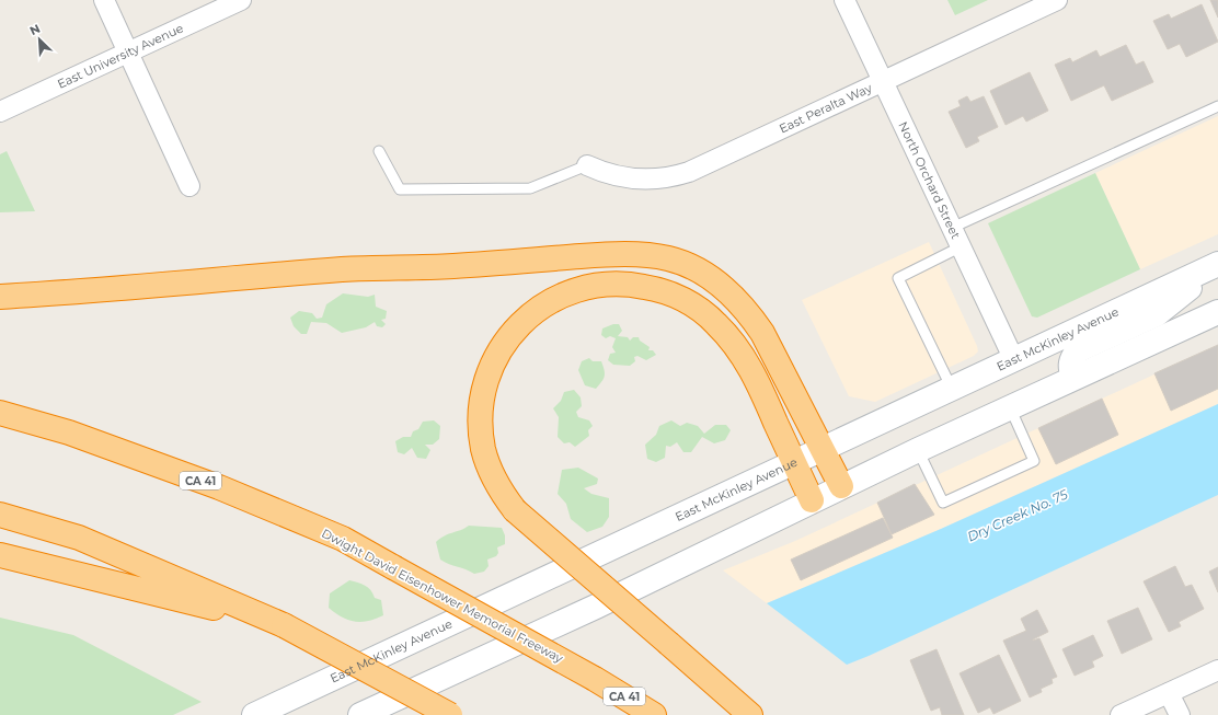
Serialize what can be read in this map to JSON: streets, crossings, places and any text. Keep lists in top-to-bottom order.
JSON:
{
  "streets": {
    "highway": ["CA 41", "Dwight David Eisenhower Memorial Freeway"],
    "main road": ["East McKinley Avenue"],
    "street": ["East University Avenue", "East Peralta Way", "North Orchard Street"]
  },
  "crossings": [
    ["East Peralta Way", "North Orchard Street"],
    ["North Orchard Street", "East McKinley Avenue"]
  ],
  "water": ["Dry Creek No. 75"],
  "north": "top left"
}
